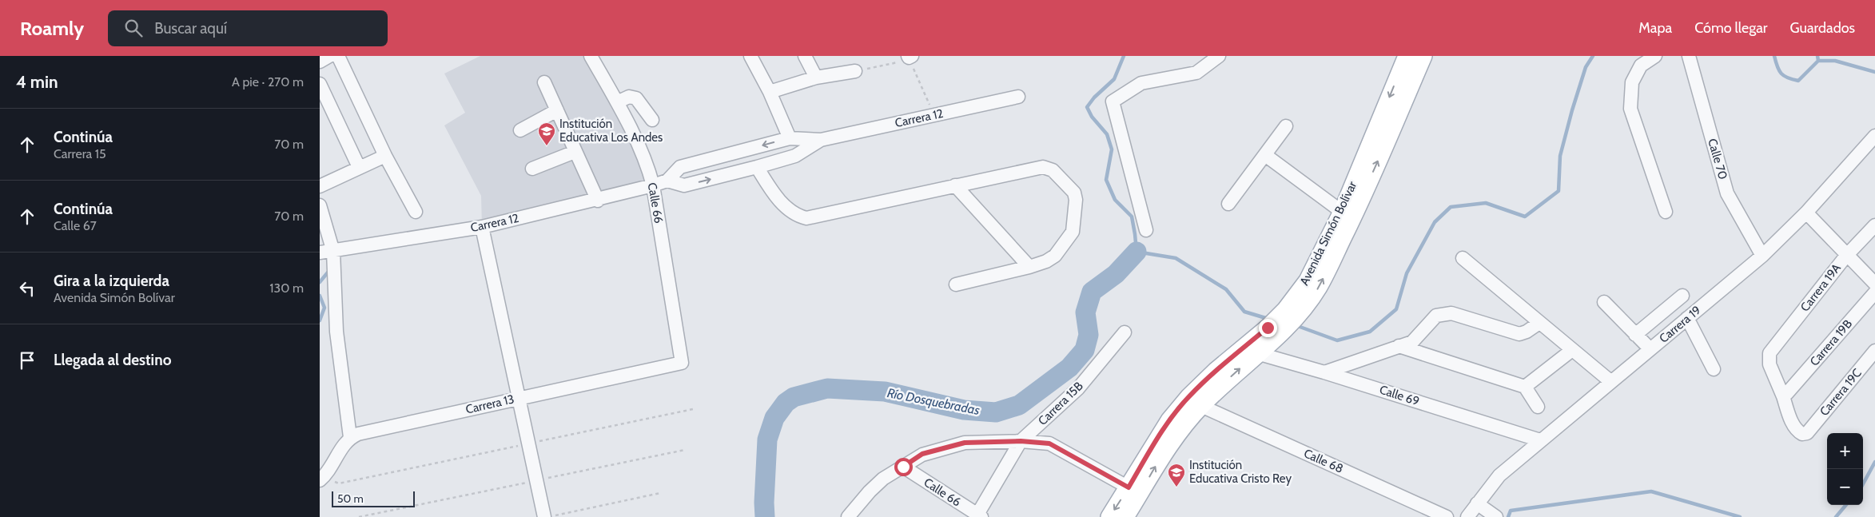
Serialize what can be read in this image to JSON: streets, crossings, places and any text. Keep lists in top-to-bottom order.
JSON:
{
  "streets": {
    "main road": ["Avenida Simón Bolívar"],
    "street": [
      "Carrera 12",
      "Calle 70",
      "Calle 66",
      "Carrera 19A",
      "Carrera 19",
      "Carrera 19B",
      "Carrera 19C",
      "Calle 69",
      "Carrera 15B",
      "Carrera 13",
      "Calle 68"
    ]
  },
  "crossings": [
    ["Carrera 12", "Calle 66"],
    ["Calle 70", "Carrera 19"],
    ["Calle 66", "Carrera 15B"],
    ["Calle 66", "Carrera 13"],
    ["Avenida Simón Bolívar", "Calle 69"],
    ["Avenida Simón Bolívar", "Calle 68"],
    ["Carrera 19A", "Carrera 19B"],
    ["Carrera 19A", "Carrera 19C"],
    ["Carrera 19", "Calle 69"],
    ["Carrera 19B", "Carrera 19C"]
  ],
  "water": ["Río Dosquebradas"],
  "places": {
    "school or university": ["Institución Educativa Los Andes", "Institución Educativa Cristo Rey"]
  },
  "scale_bar": "50 m",
  "page": {
    "header": "Roamly",
    "search": "Buscar aquí",
    "nav": ["Mapa", "Cómo llegar", "Guardados"],
    "heading": ["4 min", "A pie · 270 m"],
    "list": [
      ["Continúa", "Carrera 15", "70 m"],
      ["Continúa", "Calle 67", "70 m"],
      ["Gira a la izquierda", "Avenida Simón Bolívar", "130 m"],
      "Llegada al destino"
    ],
    "map_buttons": ["+", "−"],
    "scale": "50 m"
  }
}
